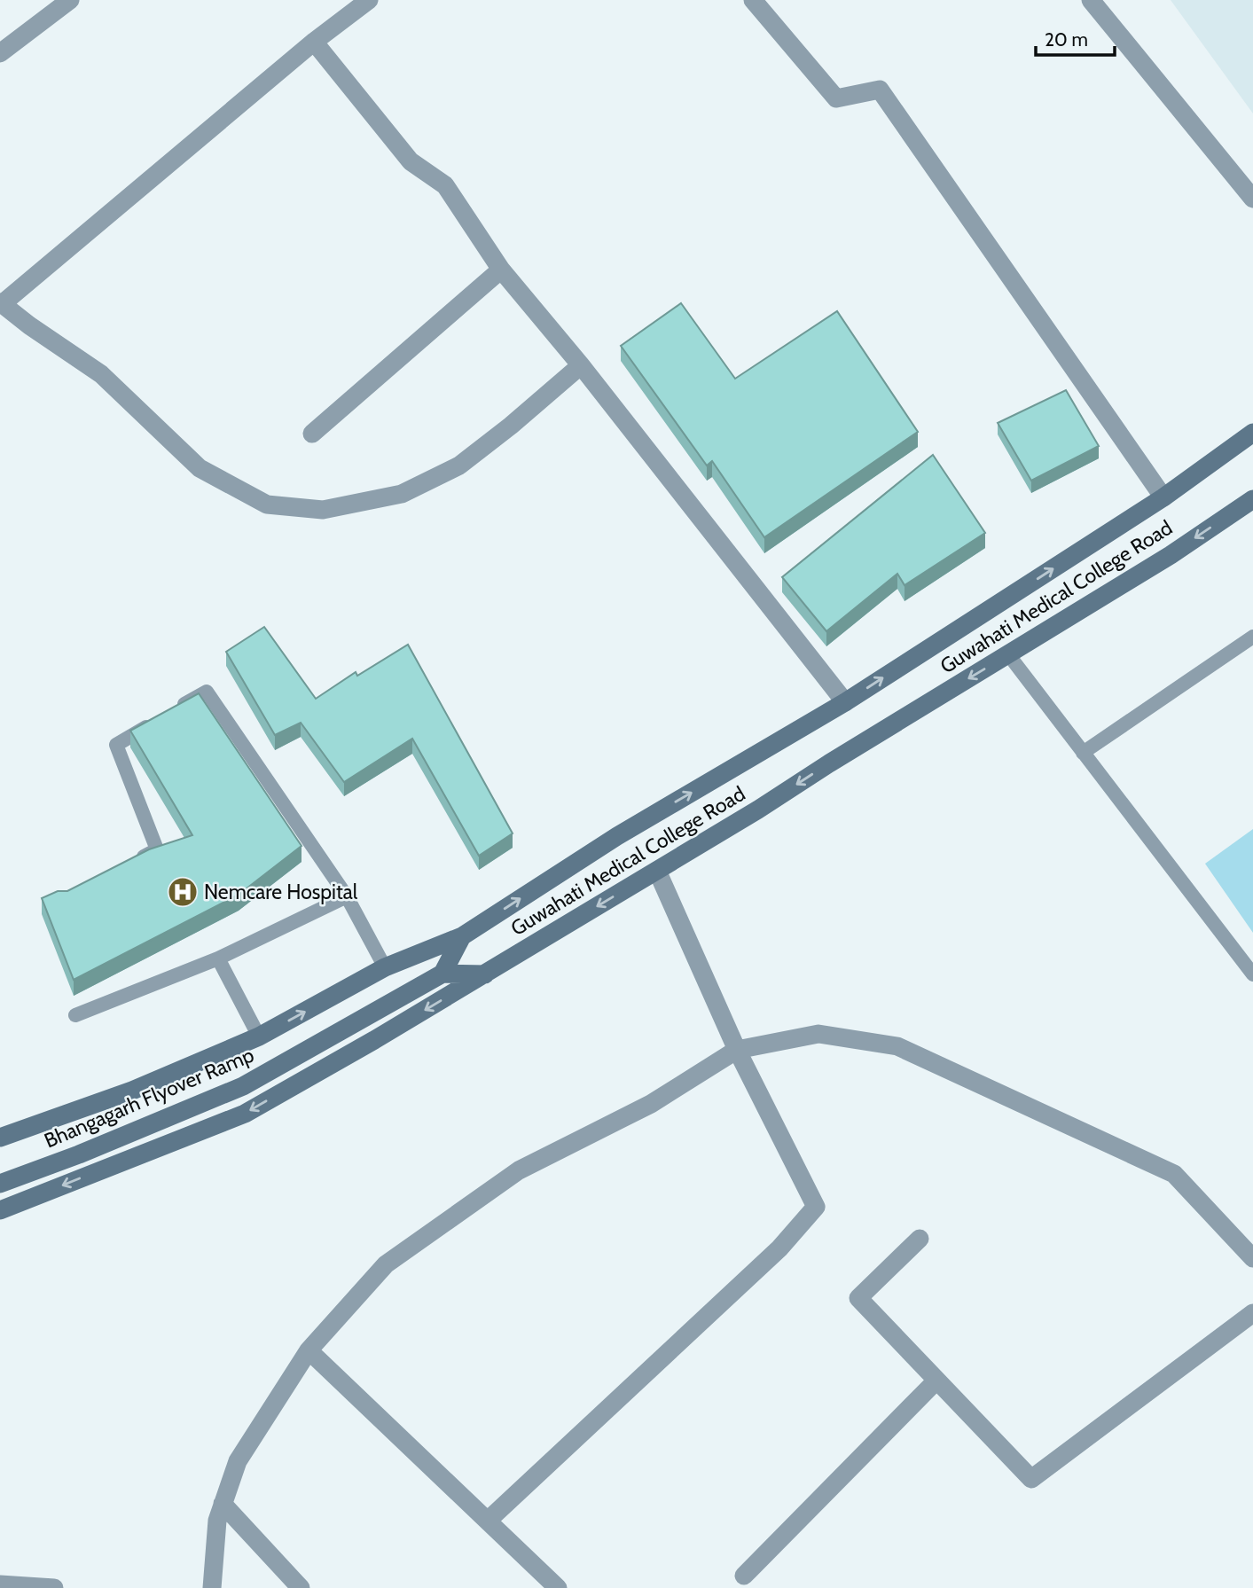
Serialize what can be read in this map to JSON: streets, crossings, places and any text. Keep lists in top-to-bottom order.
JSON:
{
  "streets": {
    "main road": ["Guwahati Medical College Road", "Bhangagarh Flyover Ramp"]
  },
  "places": {
    "hospital": ["Nemcare Hospital"]
  },
  "scale_bar": "20 m"
}
